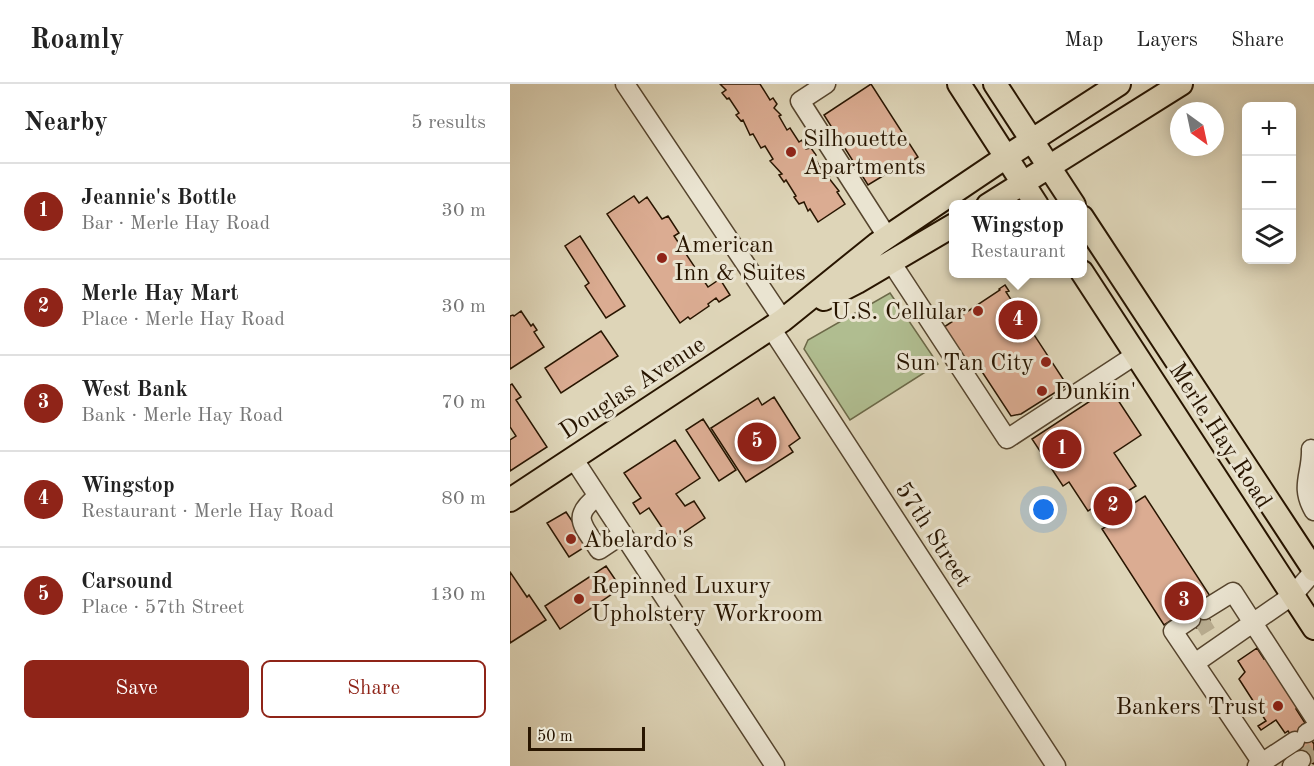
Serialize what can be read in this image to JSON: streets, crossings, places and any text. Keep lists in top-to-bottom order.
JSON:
{
  "streets": {
    "main road": ["Douglas Avenue", "Merle Hay Road"],
    "street": ["57th Street"]
  },
  "crossings": [
    ["Douglas Avenue", "57th Street"]
  ],
  "places": [
    "Silhouette Apartments",
    "American Inn & Suites",
    "U.S. Cellular",
    "Sun Tan City",
    "Dunkin'",
    "Abelardo's",
    "Repinned Luxury Upholstery Workroom",
    "Bankers Trust"
  ],
  "scale_bar": "50 m",
  "north": "bottom right",
  "page": {
    "header": "Roamly",
    "nav": ["Map", "Layers", "Share"],
    "heading": ["Nearby", "5 results"],
    "map_buttons": ["+", "−"],
    "list": [
      {
        "mark": "1",
        "name": "Jeannie's Bottle",
        "note": "Bar · Merle Hay Road",
        "value": "30 m"
      },
      {
        "mark": "2",
        "name": "Merle Hay Mart",
        "note": "Place · Merle Hay Road",
        "value": "30 m"
      },
      {
        "mark": "3",
        "name": "West Bank",
        "note": "Bank · Merle Hay Road",
        "value": "70 m"
      },
      {
        "mark": "4",
        "name": "Wingstop",
        "note": "Restaurant · Merle Hay Road",
        "value": "80 m"
      },
      {
        "mark": "5",
        "name": "Carsound",
        "note": "Place · 57th Street",
        "value": "130 m"
      }
    ],
    "popup": ["Wingstop", "Restaurant"],
    "pins": [
      "4",
      "5",
      "1",
      "2",
      "3"
    ],
    "buttons": ["Save", "Share"],
    "scale": "50 m"
  }
}
